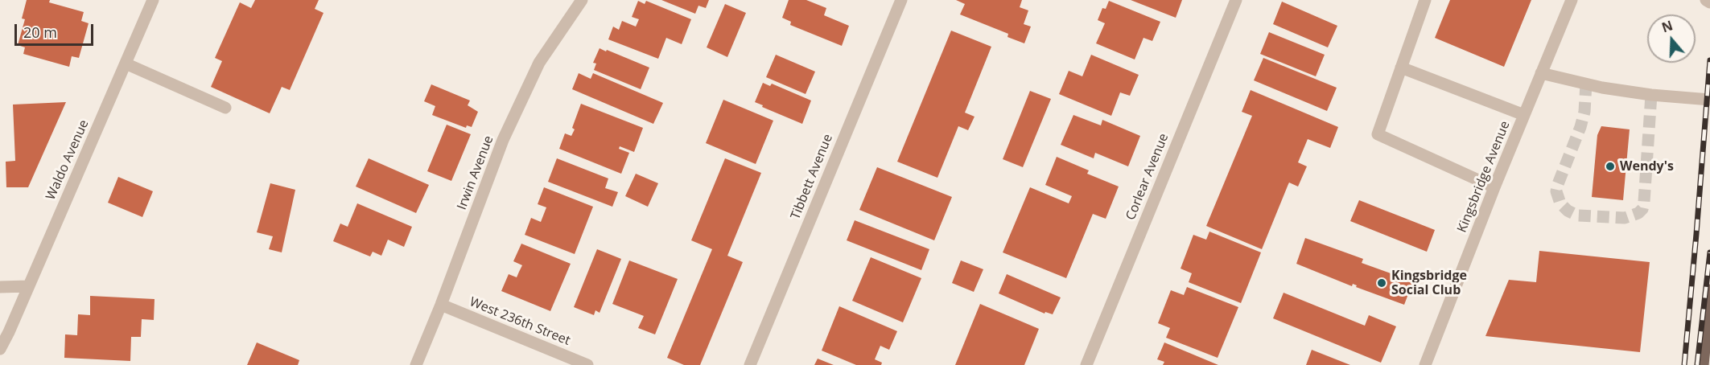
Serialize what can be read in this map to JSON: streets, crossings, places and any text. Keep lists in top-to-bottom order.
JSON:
{
  "streets": {
    "street": [
      "Waldo Avenue",
      "Irwin Avenue",
      "Tibbett Avenue",
      "Corlear Avenue",
      "Kingsbridge Avenue",
      "West 236th Street"
    ]
  },
  "crossings": [
    ["Irwin Avenue", "West 236th Street"]
  ],
  "places": ["Wendy's", "Kingsbridge Social Club"],
  "scale_bar": "20 m",
  "north": "top"
}
